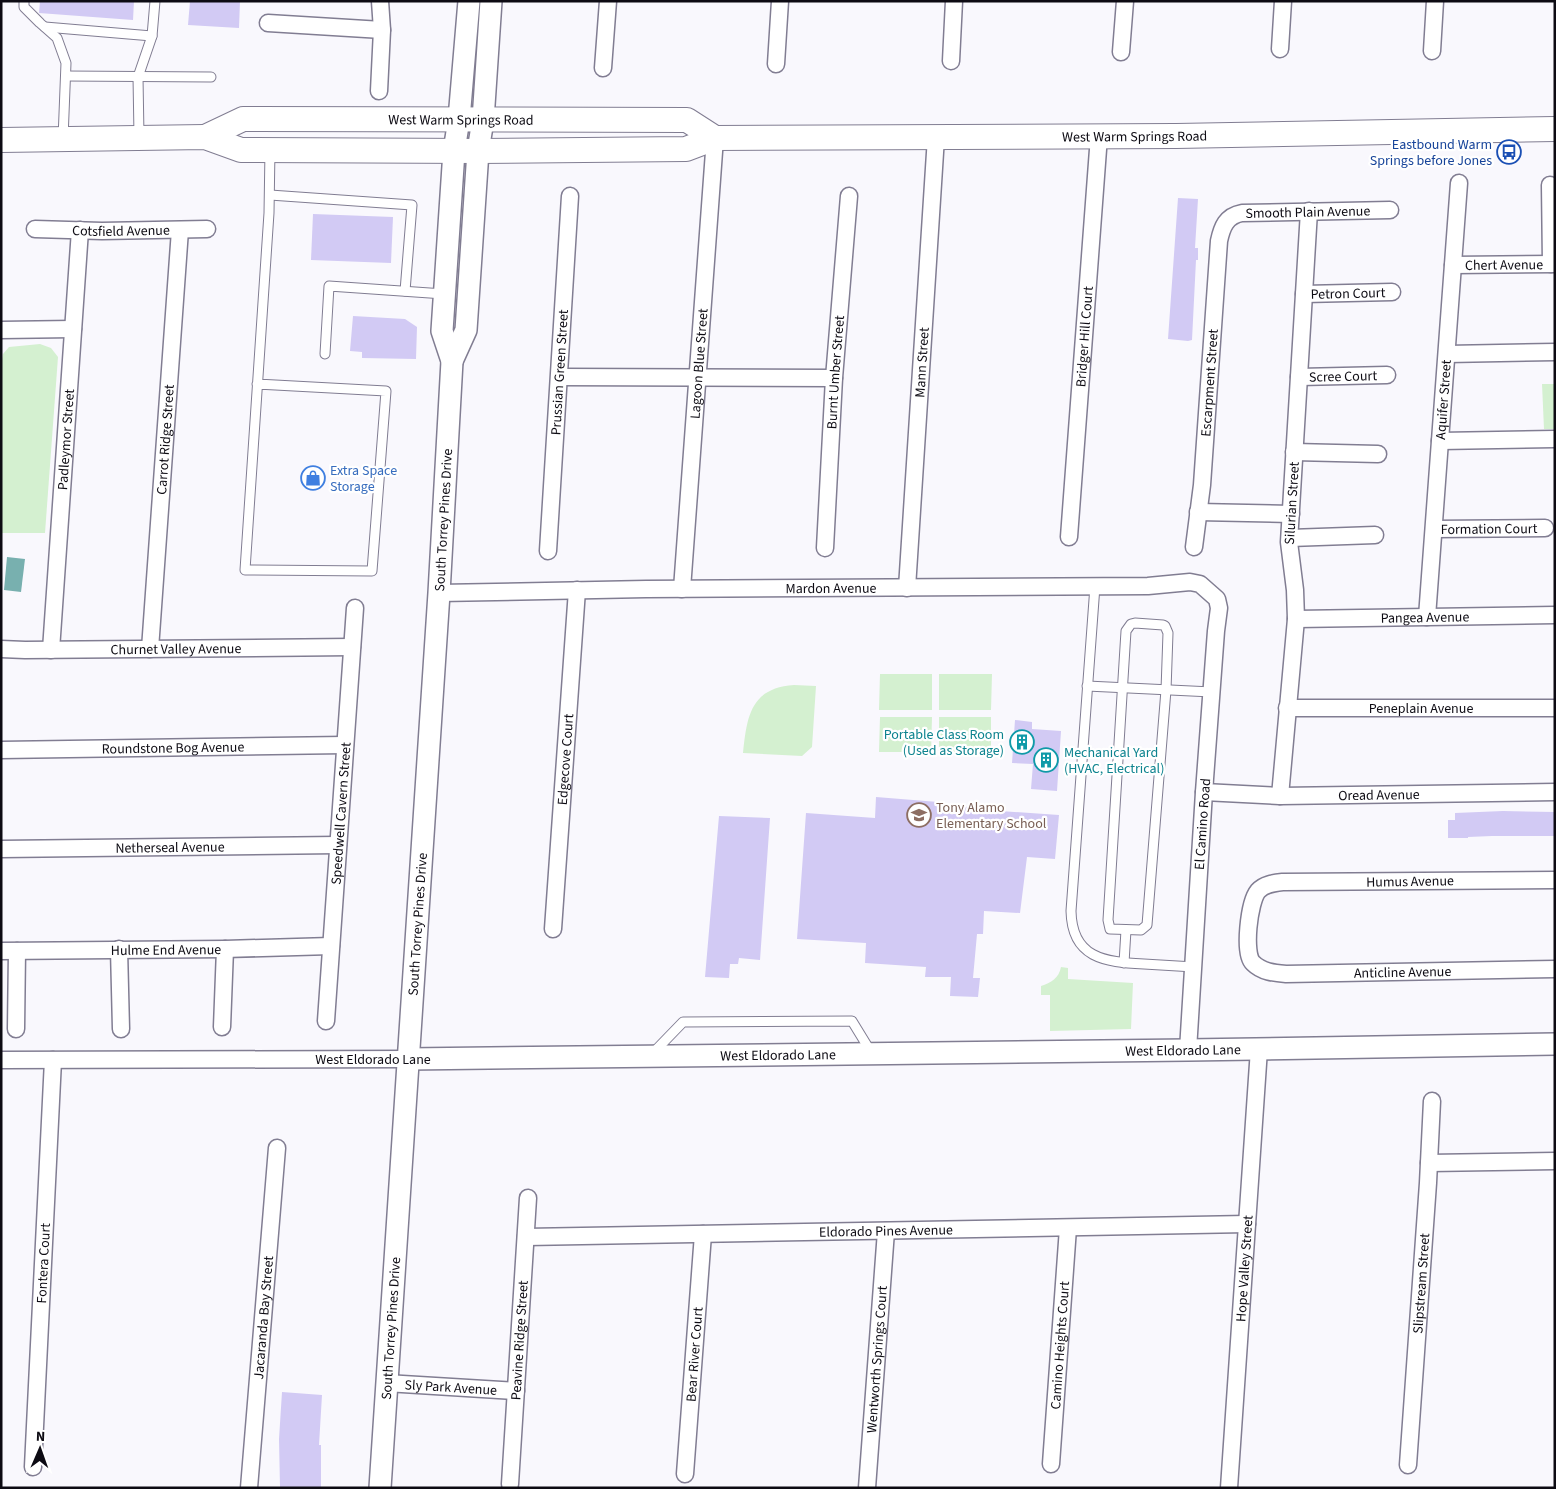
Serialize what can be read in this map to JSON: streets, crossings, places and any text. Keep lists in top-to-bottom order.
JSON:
{
  "streets": {
    "main road": ["West Warm Springs Road"],
    "street": [
      "Smooth Plain Avenue",
      "Cotsfield Avenue",
      "Chert Avenue",
      "Petron Court",
      "Bridger Hill Court",
      "Mann Street",
      "Lagoon Blue Street",
      "Burnt Umber Street",
      "Prussian Green Street",
      "Scree Court",
      "Escarpment Street",
      "Aquifer Street",
      "Carrot Ridge Street",
      "Padleymor Street",
      "Silurian Street",
      "South Torrey Pines Drive",
      "Formation Court",
      "Mardon Avenue",
      "Pangea Avenue",
      "Churnet Valley Avenue",
      "Peneplain Avenue",
      "Roundstone Bog Avenue",
      "Edgecove Court",
      "Oread Avenue",
      "Speedwell Cavern Street",
      "El Camino Road",
      "Netherseal Avenue",
      "Humus Avenue",
      "Hulme End Avenue",
      "Anticline Avenue",
      "West Eldorado Lane",
      "Eldorado Pines Avenue",
      "Fontera Court",
      "Hope Valley Street",
      "Slipstream Street",
      "Jacaranda Bay Street",
      "Peavine Ridge Street",
      "Camino Heights Court",
      "Bear River Court",
      "Wentworth Springs Court",
      "Sly Park Avenue"
    ]
  },
  "crossings": [
    ["West Warm Springs Road", "Bridger Hill Court"],
    ["West Warm Springs Road", "Mann Street"],
    ["West Warm Springs Road", "Lagoon Blue Street"],
    ["West Warm Springs Road", "South Torrey Pines Drive"],
    ["Smooth Plain Avenue", "Escarpment Street"],
    ["Smooth Plain Avenue", "Silurian Street"],
    ["Cotsfield Avenue", "Carrot Ridge Street"],
    ["Cotsfield Avenue", "Padleymor Street"],
    ["Chert Avenue", "Aquifer Street"],
    ["Petron Court", "Silurian Street"],
    ["Mann Street", "Mardon Avenue"],
    ["Lagoon Blue Street", "Mardon Avenue"],
    ["Scree Court", "Silurian Street"],
    ["Aquifer Street", "Formation Court"],
    ["Aquifer Street", "Pangea Avenue"],
    ["Carrot Ridge Street", "Churnet Valley Avenue"],
    ["Padleymor Street", "Churnet Valley Avenue"],
    ["Silurian Street", "Pangea Avenue"],
    ["Silurian Street", "Peneplain Avenue"],
    ["Silurian Street", "Oread Avenue"],
    ["South Torrey Pines Drive", "Mardon Avenue"],
    ["South Torrey Pines Drive", "West Eldorado Lane"],
    ["South Torrey Pines Drive", "Sly Park Avenue"],
    ["Mardon Avenue", "Edgecove Court"],
    ["Mardon Avenue", "El Camino Road"],
    ["Churnet Valley Avenue", "Speedwell Cavern Street"],
    ["Roundstone Bog Avenue", "Speedwell Cavern Street"],
    ["Oread Avenue", "El Camino Road"],
    ["Speedwell Cavern Street", "Netherseal Avenue"],
    ["Speedwell Cavern Street", "Hulme End Avenue"],
    ["El Camino Road", "West Eldorado Lane"],
    ["Humus Avenue", "Anticline Avenue"],
    ["West Eldorado Lane", "Fontera Court"],
    ["West Eldorado Lane", "Hope Valley Street"],
    ["Eldorado Pines Avenue", "Hope Valley Street"],
    ["Eldorado Pines Avenue", "Peavine Ridge Street"],
    ["Eldorado Pines Avenue", "Camino Heights Court"],
    ["Eldorado Pines Avenue", "Bear River Court"],
    ["Eldorado Pines Avenue", "Wentworth Springs Court"],
    ["Peavine Ridge Street", "Sly Park Avenue"]
  ],
  "places": {
    "bus stop": ["Eastbound Warm Springs before Jones"],
    "shop": ["Extra Space Storage"],
    "building": ["Portable Class Room (Used as Storage)", "Mechanical Yard (HVAC, Electrical)"],
    "school or university": ["Tony Alamo Elementary School"]
  },
  "north": "top"
}
